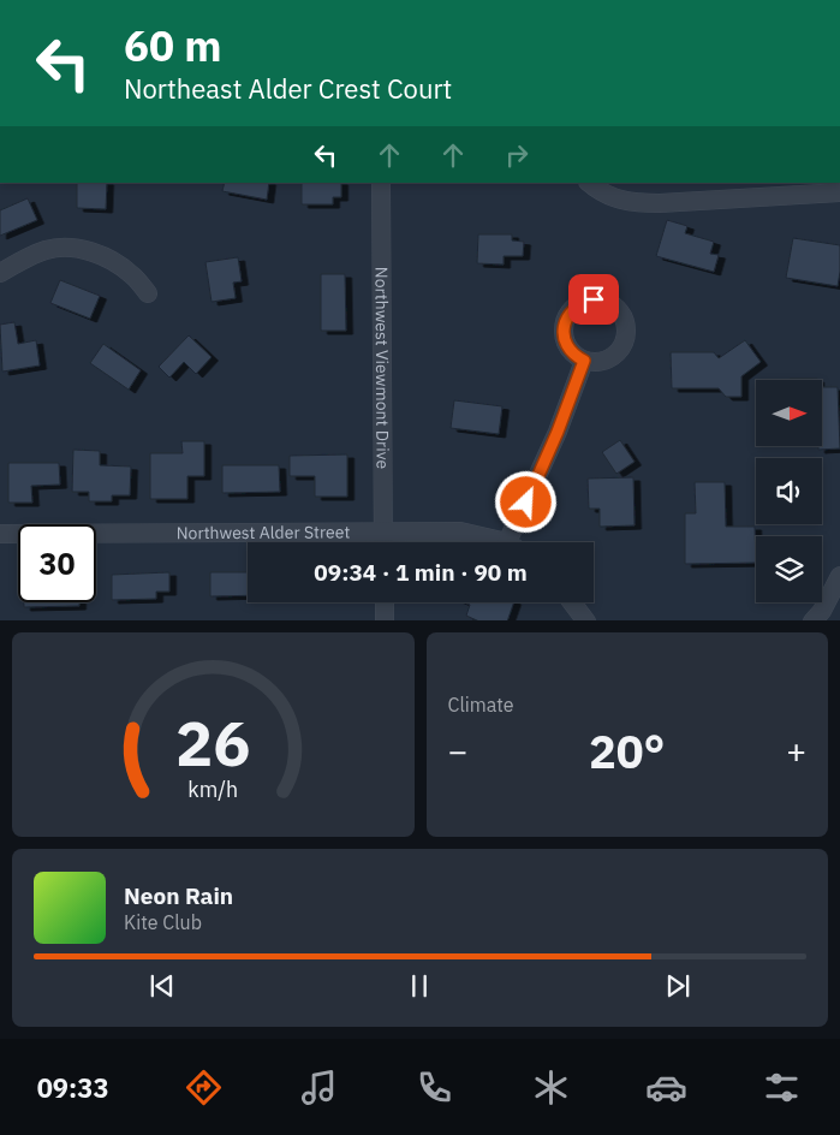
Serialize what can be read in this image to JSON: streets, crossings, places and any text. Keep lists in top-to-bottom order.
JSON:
{
  "streets": {
    "street": ["Northwest Viewmont Drive", "Northwest Alder Street"]
  },
  "crossings": [
    ["Northwest Viewmont Drive", "Northwest Alder Street"]
  ],
  "north": "right",
  "page": {
    "turn": ["60 m", "Northeast Alder Crest Court"],
    "limit": "30",
    "trip": "09:34 · 1 min · 90 m",
    "tile": "Climate",
    "heat": ["−", "20°", "+"],
    "song": ["Neon Rain", "Kite Club"],
    "tabs": "09:33",
    "gauge": ["26", "km/h"]
  }
}
